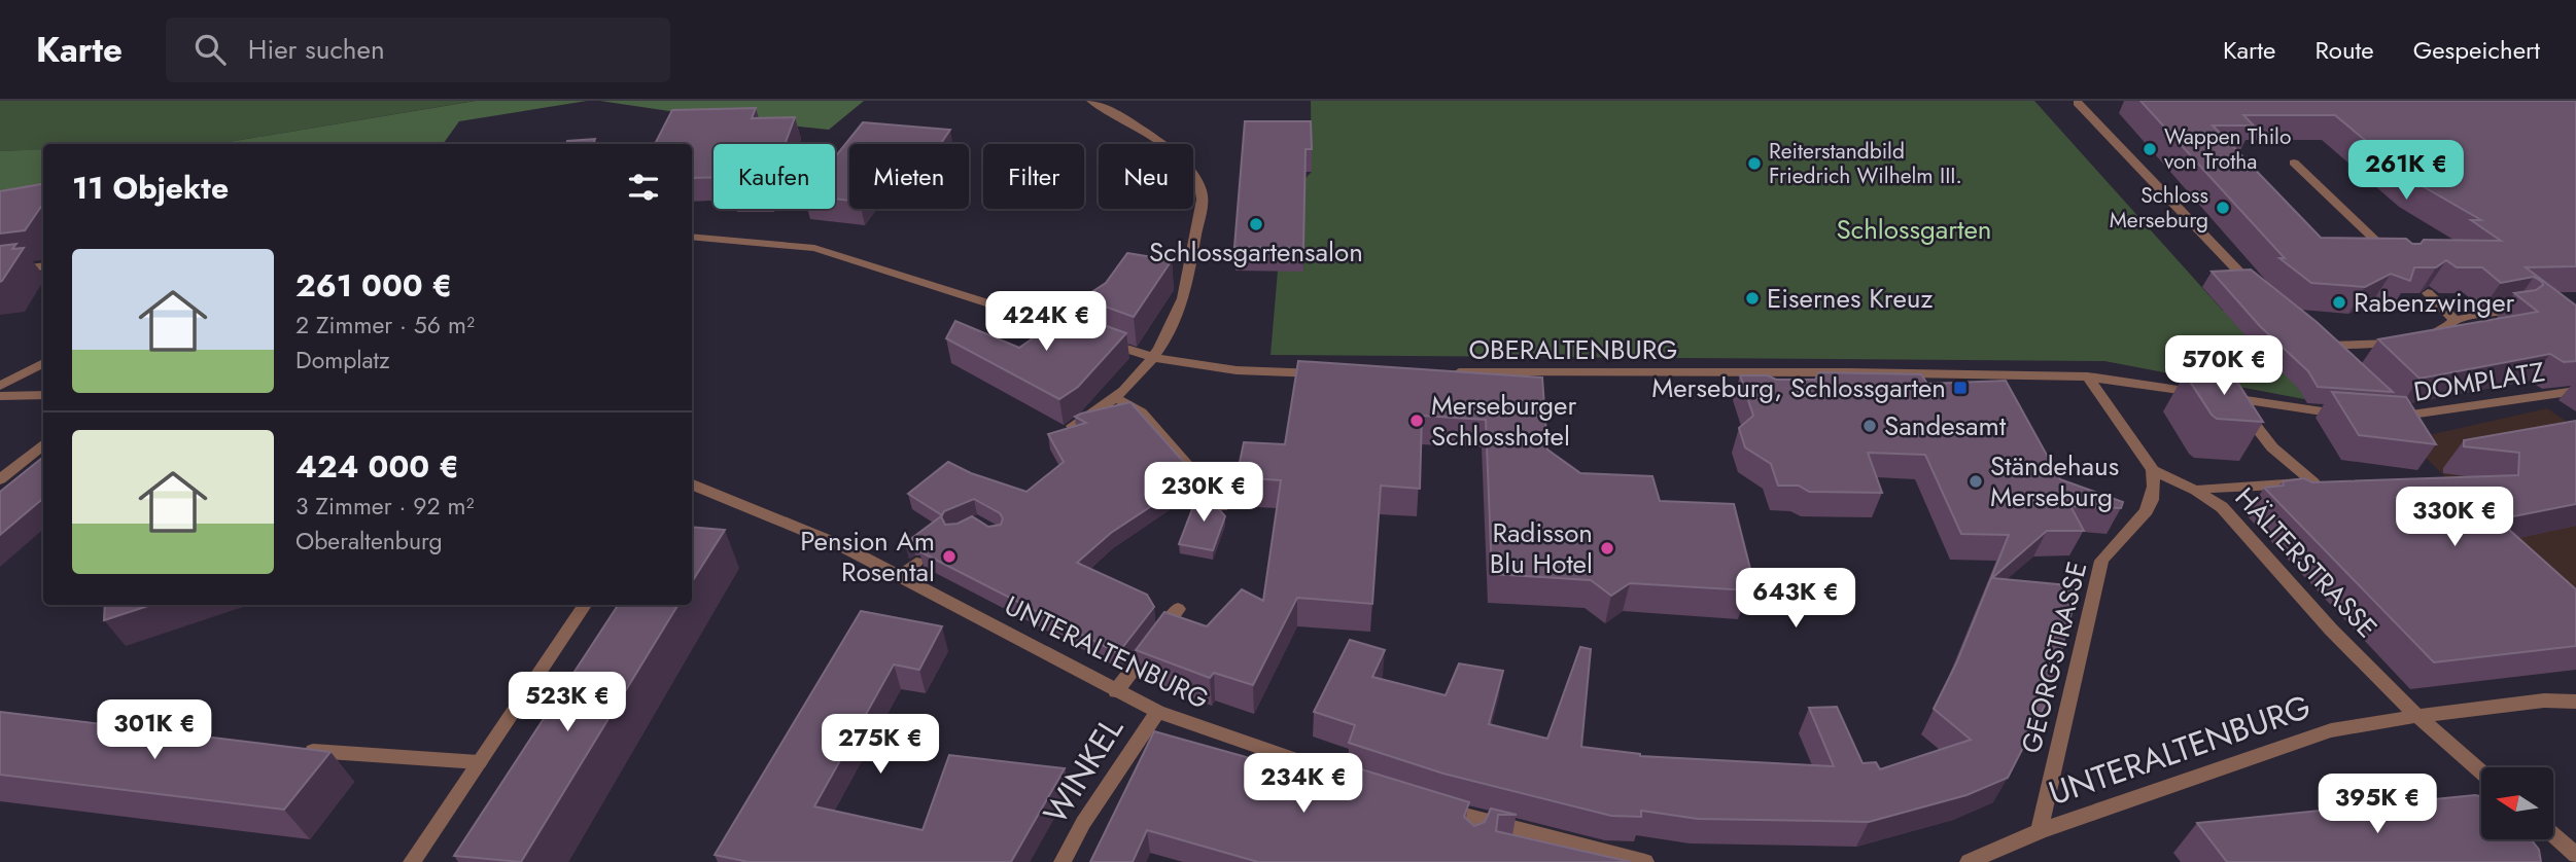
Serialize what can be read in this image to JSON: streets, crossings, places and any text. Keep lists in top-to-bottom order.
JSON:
{
  "streets": {
    "street": [
      "OBERALTENBURG",
      "DOMPLATZ",
      "HÄLTERSTRASSE",
      "UNTERALTENBURG",
      "GEORGSTRASSE",
      "WINKEL"
    ]
  },
  "crossings": [
    ["OBERALTENBURG", "HÄLTERSTRASSE"],
    ["HÄLTERSTRASSE", "UNTERALTENBURG"],
    ["HÄLTERSTRASSE", "GEORGSTRASSE"],
    ["UNTERALTENBURG", "GEORGSTRASSE"],
    ["UNTERALTENBURG", "WINKEL"]
  ],
  "parks": ["Schlossgarten"],
  "places": {
    "other": [
      "Wappen Thilo von Trotha",
      "Reiterstandbild Friedrich Wilhelm III.",
      "Schloss Merseburg",
      "Schlossgartensalon",
      "Eisernes Kreuz",
      "Rabenzwinger",
      "Merseburger Schlosshotel",
      "Sandesamt",
      "Ständehaus Merseburg",
      "Radisson Blu Hotel",
      "Pension Am Rosental"
    ],
    "transit": ["Merseburg, Schlossgarten"]
  },
  "north": "left",
  "page": {
    "header": "Karte",
    "search": "Hier suchen",
    "nav": ["Karte", "Route", "Gespeichert"],
    "price": [
      "261K €",
      "424K €",
      "570K €",
      "230K €",
      "330K €",
      "643K €",
      "523K €",
      "301K €",
      "275K €",
      "234K €",
      "395K €"
    ],
    "chip": [
      "Kaufen",
      "Mieten",
      "Filter",
      "Neu"
    ],
    "heading": "11 Objekte",
    "list": [
      {
        "name": "261 000 €",
        "note": "2 Zimmer · 56 m² · Domplatz"
      },
      {
        "name": "424 000 €",
        "note": "3 Zimmer · 92 m² · Oberaltenburg"
      }
    ]
  }
}
